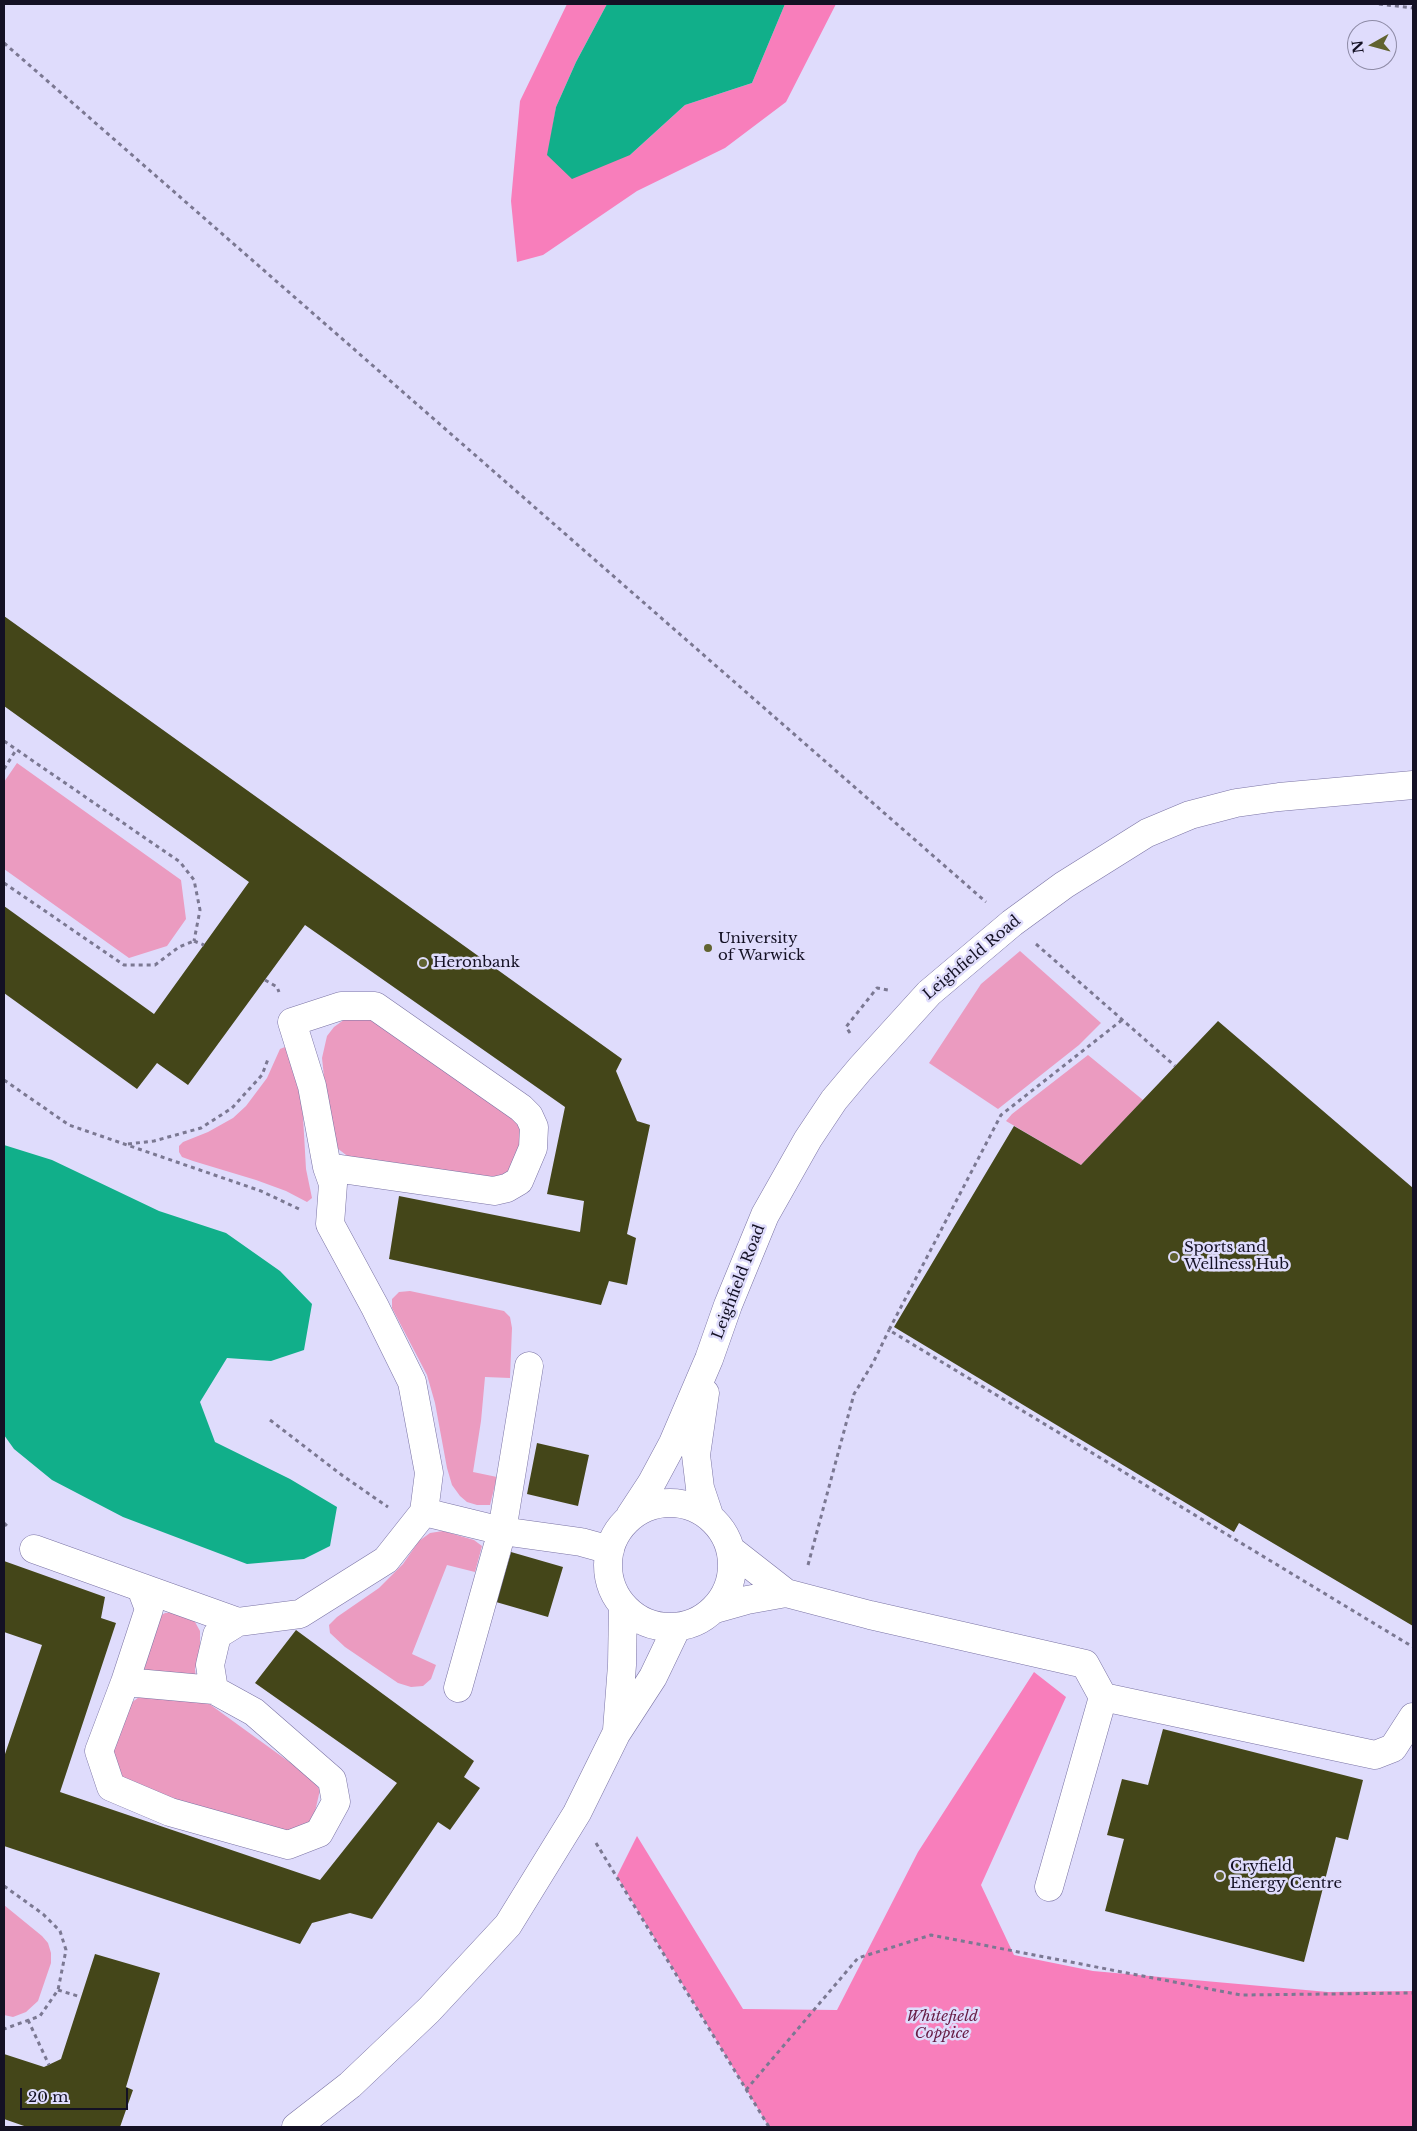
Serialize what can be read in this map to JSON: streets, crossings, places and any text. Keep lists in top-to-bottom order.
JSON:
{
  "streets": {
    "lane": ["Leighfield Road"]
  },
  "parks": ["Whitefield Coppice"],
  "places": [
    "University of Warwick",
    "Heronbank",
    "Sports and Wellness Hub",
    "Cryfield Energy Centre"
  ],
  "scale_bar": "20 m",
  "north": "left"
}
